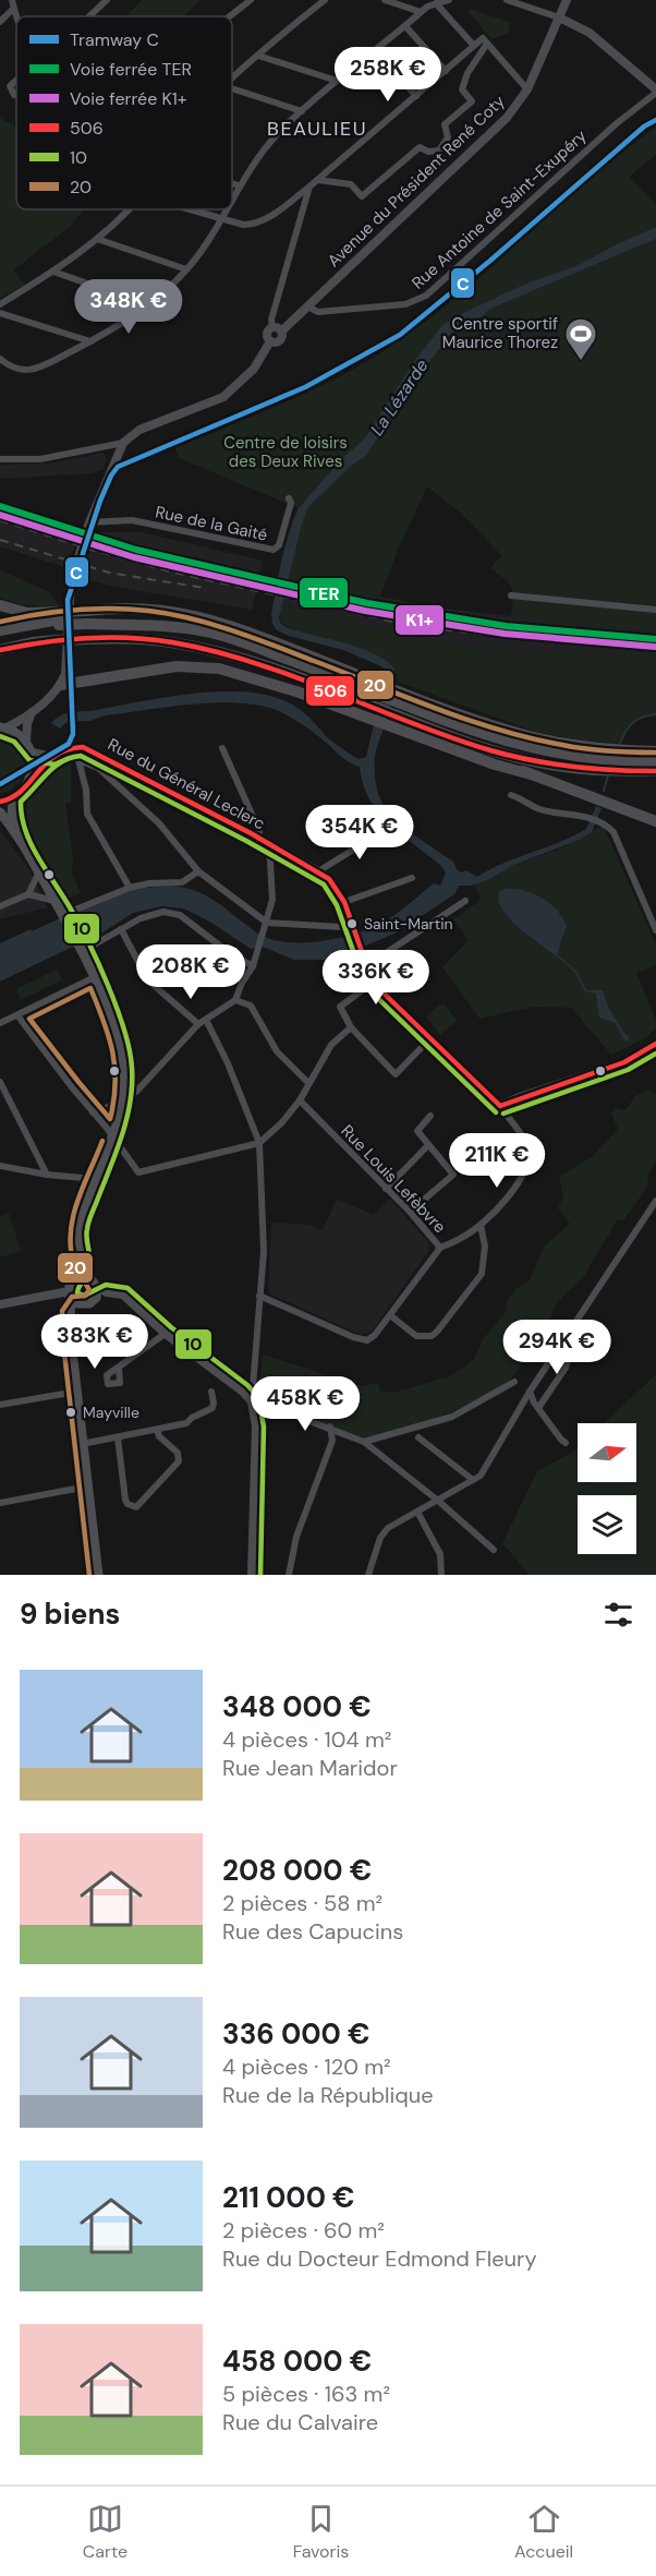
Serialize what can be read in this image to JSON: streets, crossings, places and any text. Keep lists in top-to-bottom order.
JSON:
{
  "streets": {
    "street": [
      "Avenue du Président René Coty",
      "Rue Antoine de Saint-Exupéry",
      "Rue de la Gaité",
      "Rue du Général Leclerc",
      "Rue Louis Lefèbvre"
    ]
  },
  "crossings": [
    ["Avenue du Président René Coty", "Rue Antoine de Saint-Exupéry"]
  ],
  "districts": ["BEAULIEU"],
  "water": ["La Lézarde"],
  "parks": ["Centre de loisirs des Deux Rives"],
  "places": {
    "sports": ["Centre sportif Maurice Thorez"],
    "other": ["Saint-Martin", "Mayville"]
  },
  "lines": [
    "tram line C",
    "rail line TER",
    "rail line K1+",
    "transit line 20",
    "transit line 506",
    "transit line 10"
  ],
  "legend": [
    "Tramway C",
    "Voie ferrée TER",
    "Voie ferrée K1+",
    "506",
    "10",
    "20"
  ],
  "north": "right",
  "page": {
    "price": [
      "258K €",
      "348K €",
      "354K €",
      "208K €",
      "336K €",
      "211K €",
      "383K €",
      "294K €",
      "458K €"
    ],
    "heading": "9 biens",
    "list": [
      {
        "name": "348 000 €",
        "note": "4 pièces · 104 m² · Rue Jean Maridor"
      },
      {
        "name": "208 000 €",
        "note": "2 pièces · 58 m² · Rue des Capucins"
      },
      {
        "name": "336 000 €",
        "note": "4 pièces · 120 m² · Rue de la République"
      },
      {
        "name": "211 000 €",
        "note": "2 pièces · 60 m² · Rue du Docteur Edmond Fleury"
      },
      {
        "name": "458 000 €",
        "note": "5 pièces · 163 m² · Rue du Calvaire"
      }
    ],
    "tabs": ["Carte", "Favoris", "Accueil"]
  }
}
